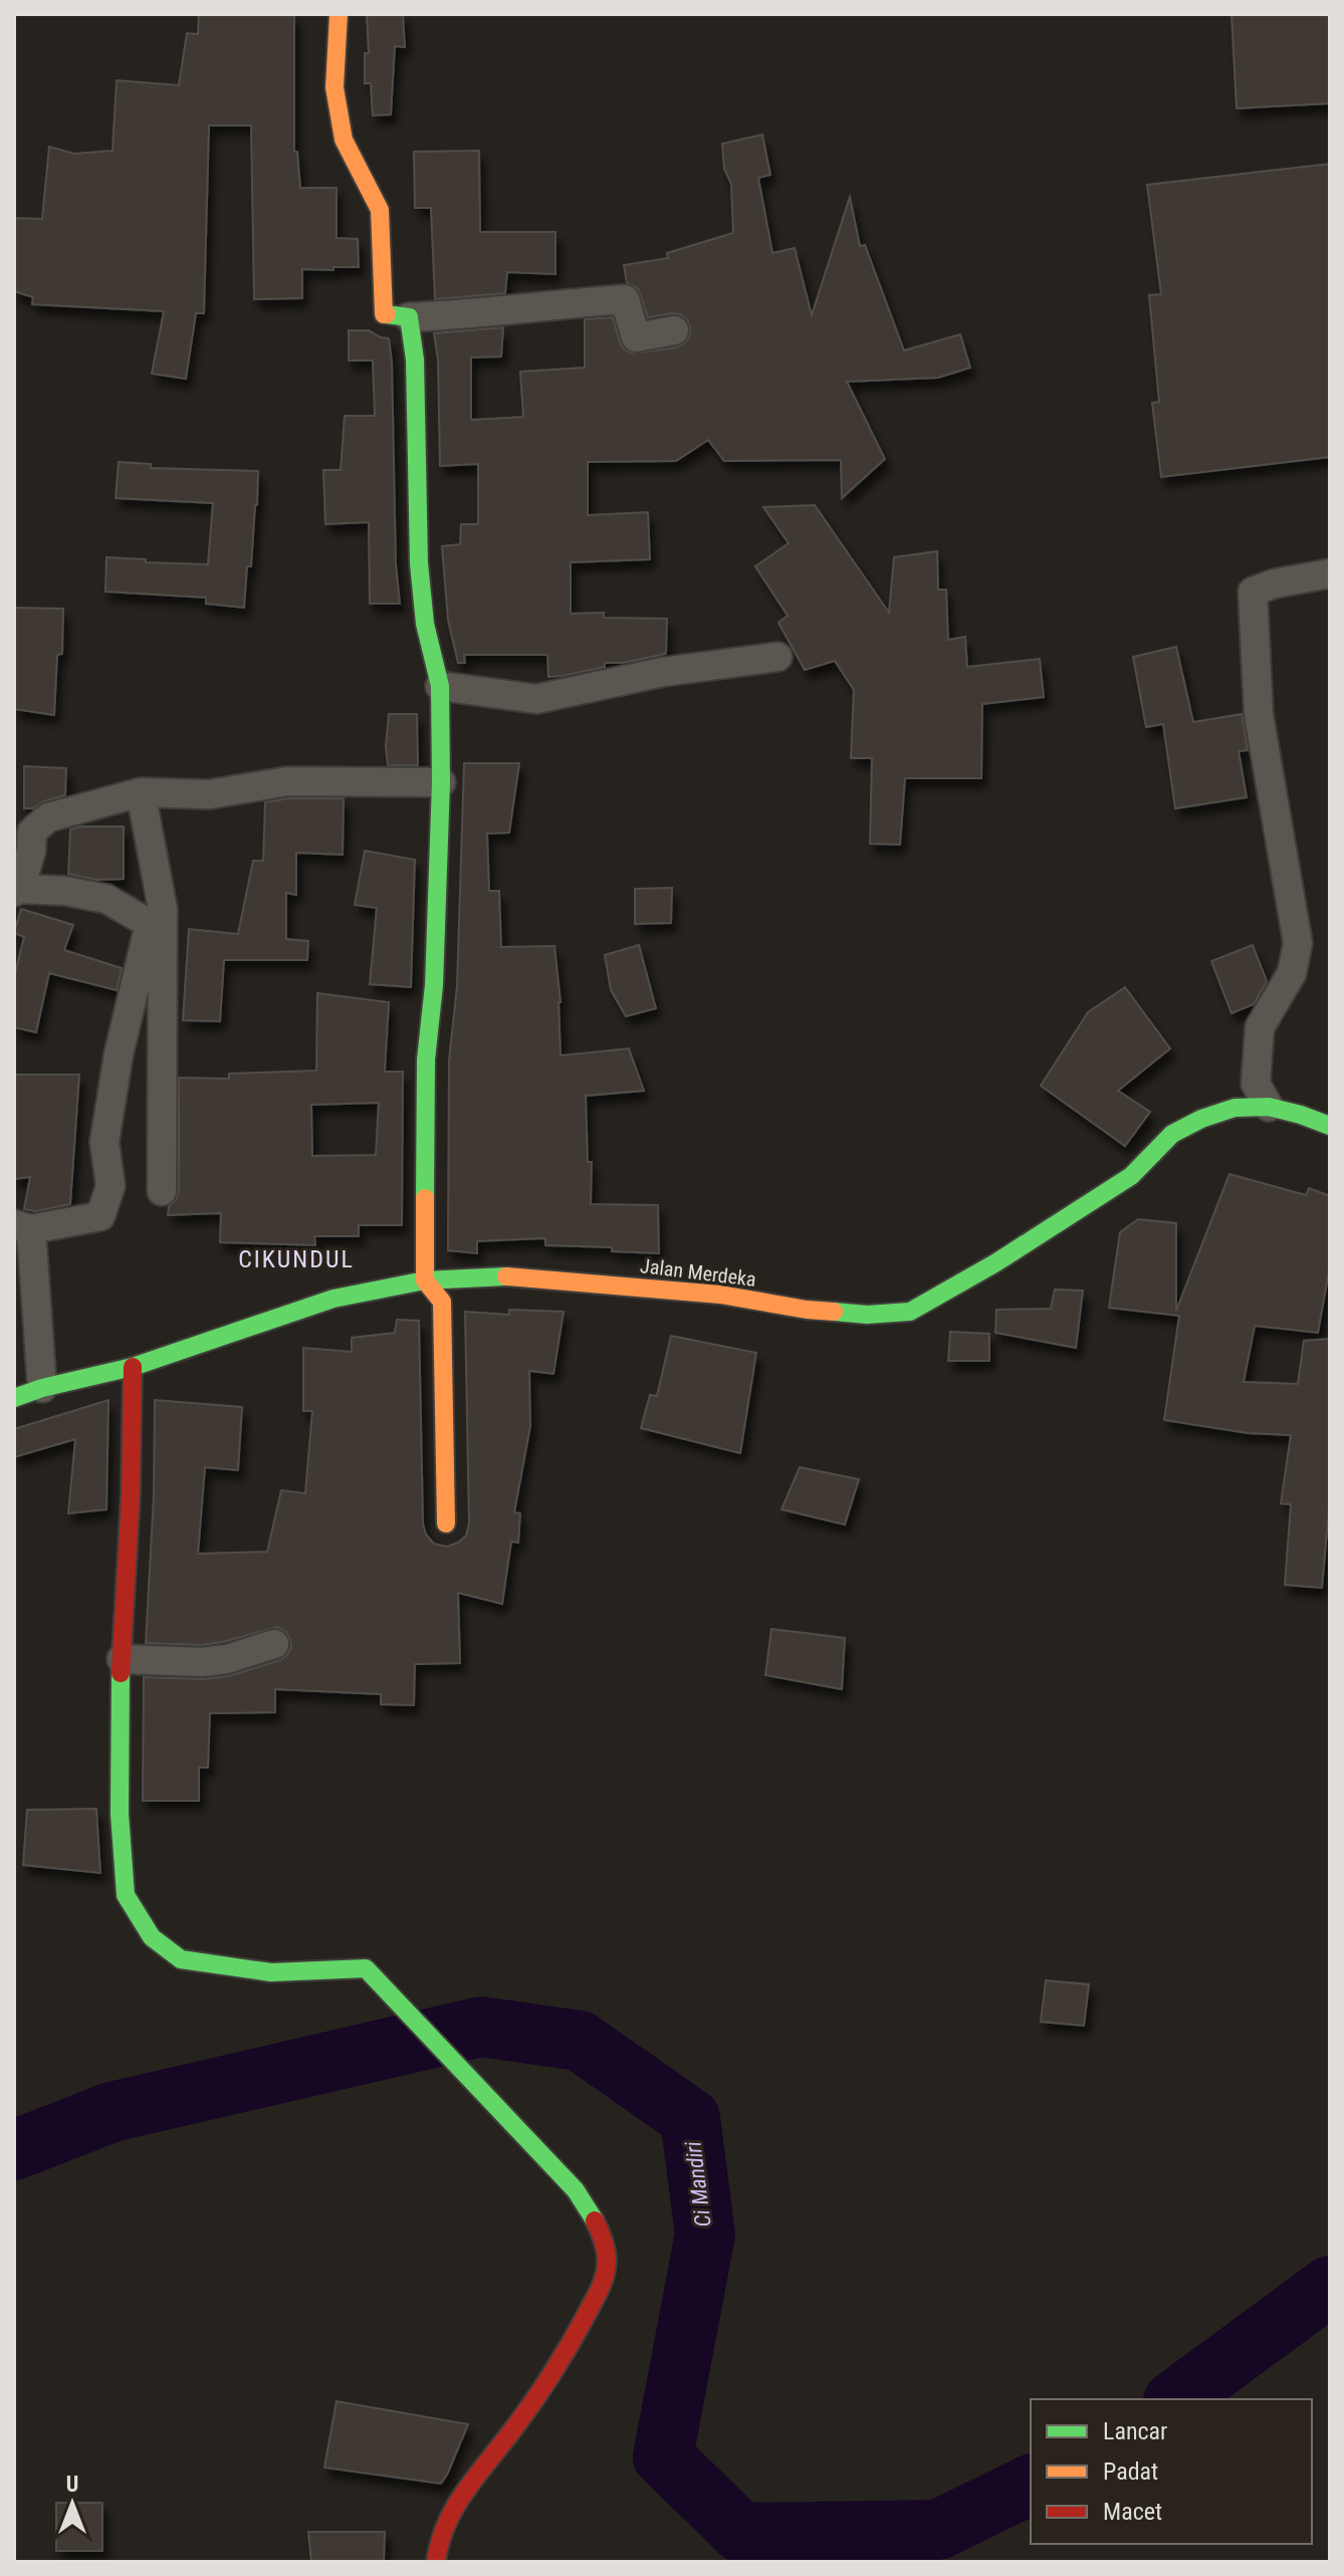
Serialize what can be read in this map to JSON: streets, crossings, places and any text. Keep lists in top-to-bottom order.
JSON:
{
  "streets": {
    "street": ["Jalan Merdeka"]
  },
  "districts": ["CIKUNDUL"],
  "water": ["Ci Mandiri"],
  "legend": ["Lancar", "Padat", "Macet"],
  "north": "top"
}
